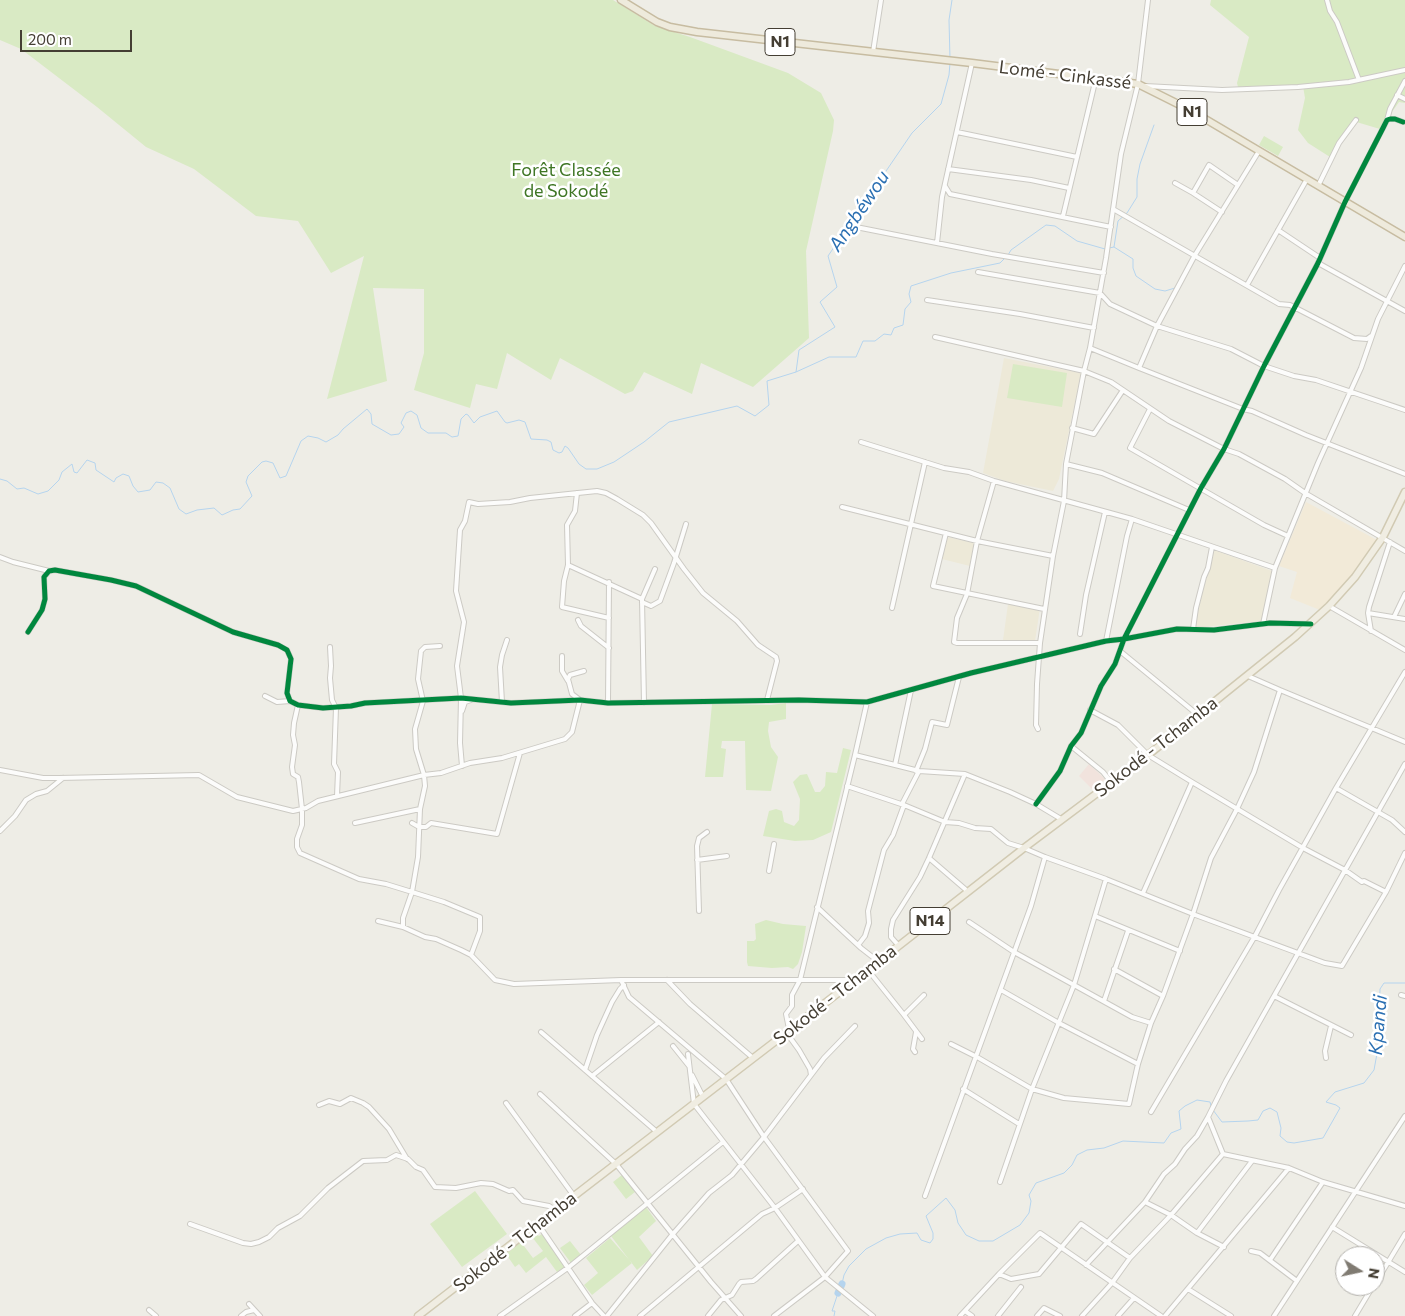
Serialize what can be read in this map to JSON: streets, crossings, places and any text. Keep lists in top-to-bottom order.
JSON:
{
  "streets": {
    "highway": ["N1", "Lomé - Cinkassé"],
    "main road": ["Sokodé - Tchamba", "N14"]
  },
  "crossings": [
    ["N1", "Lomé - Cinkassé"]
  ],
  "water": ["Angbéwou", "Kpandi"],
  "parks": ["Forêt Classée de Sokodé"],
  "scale_bar": "200 m",
  "north": "right"
}
